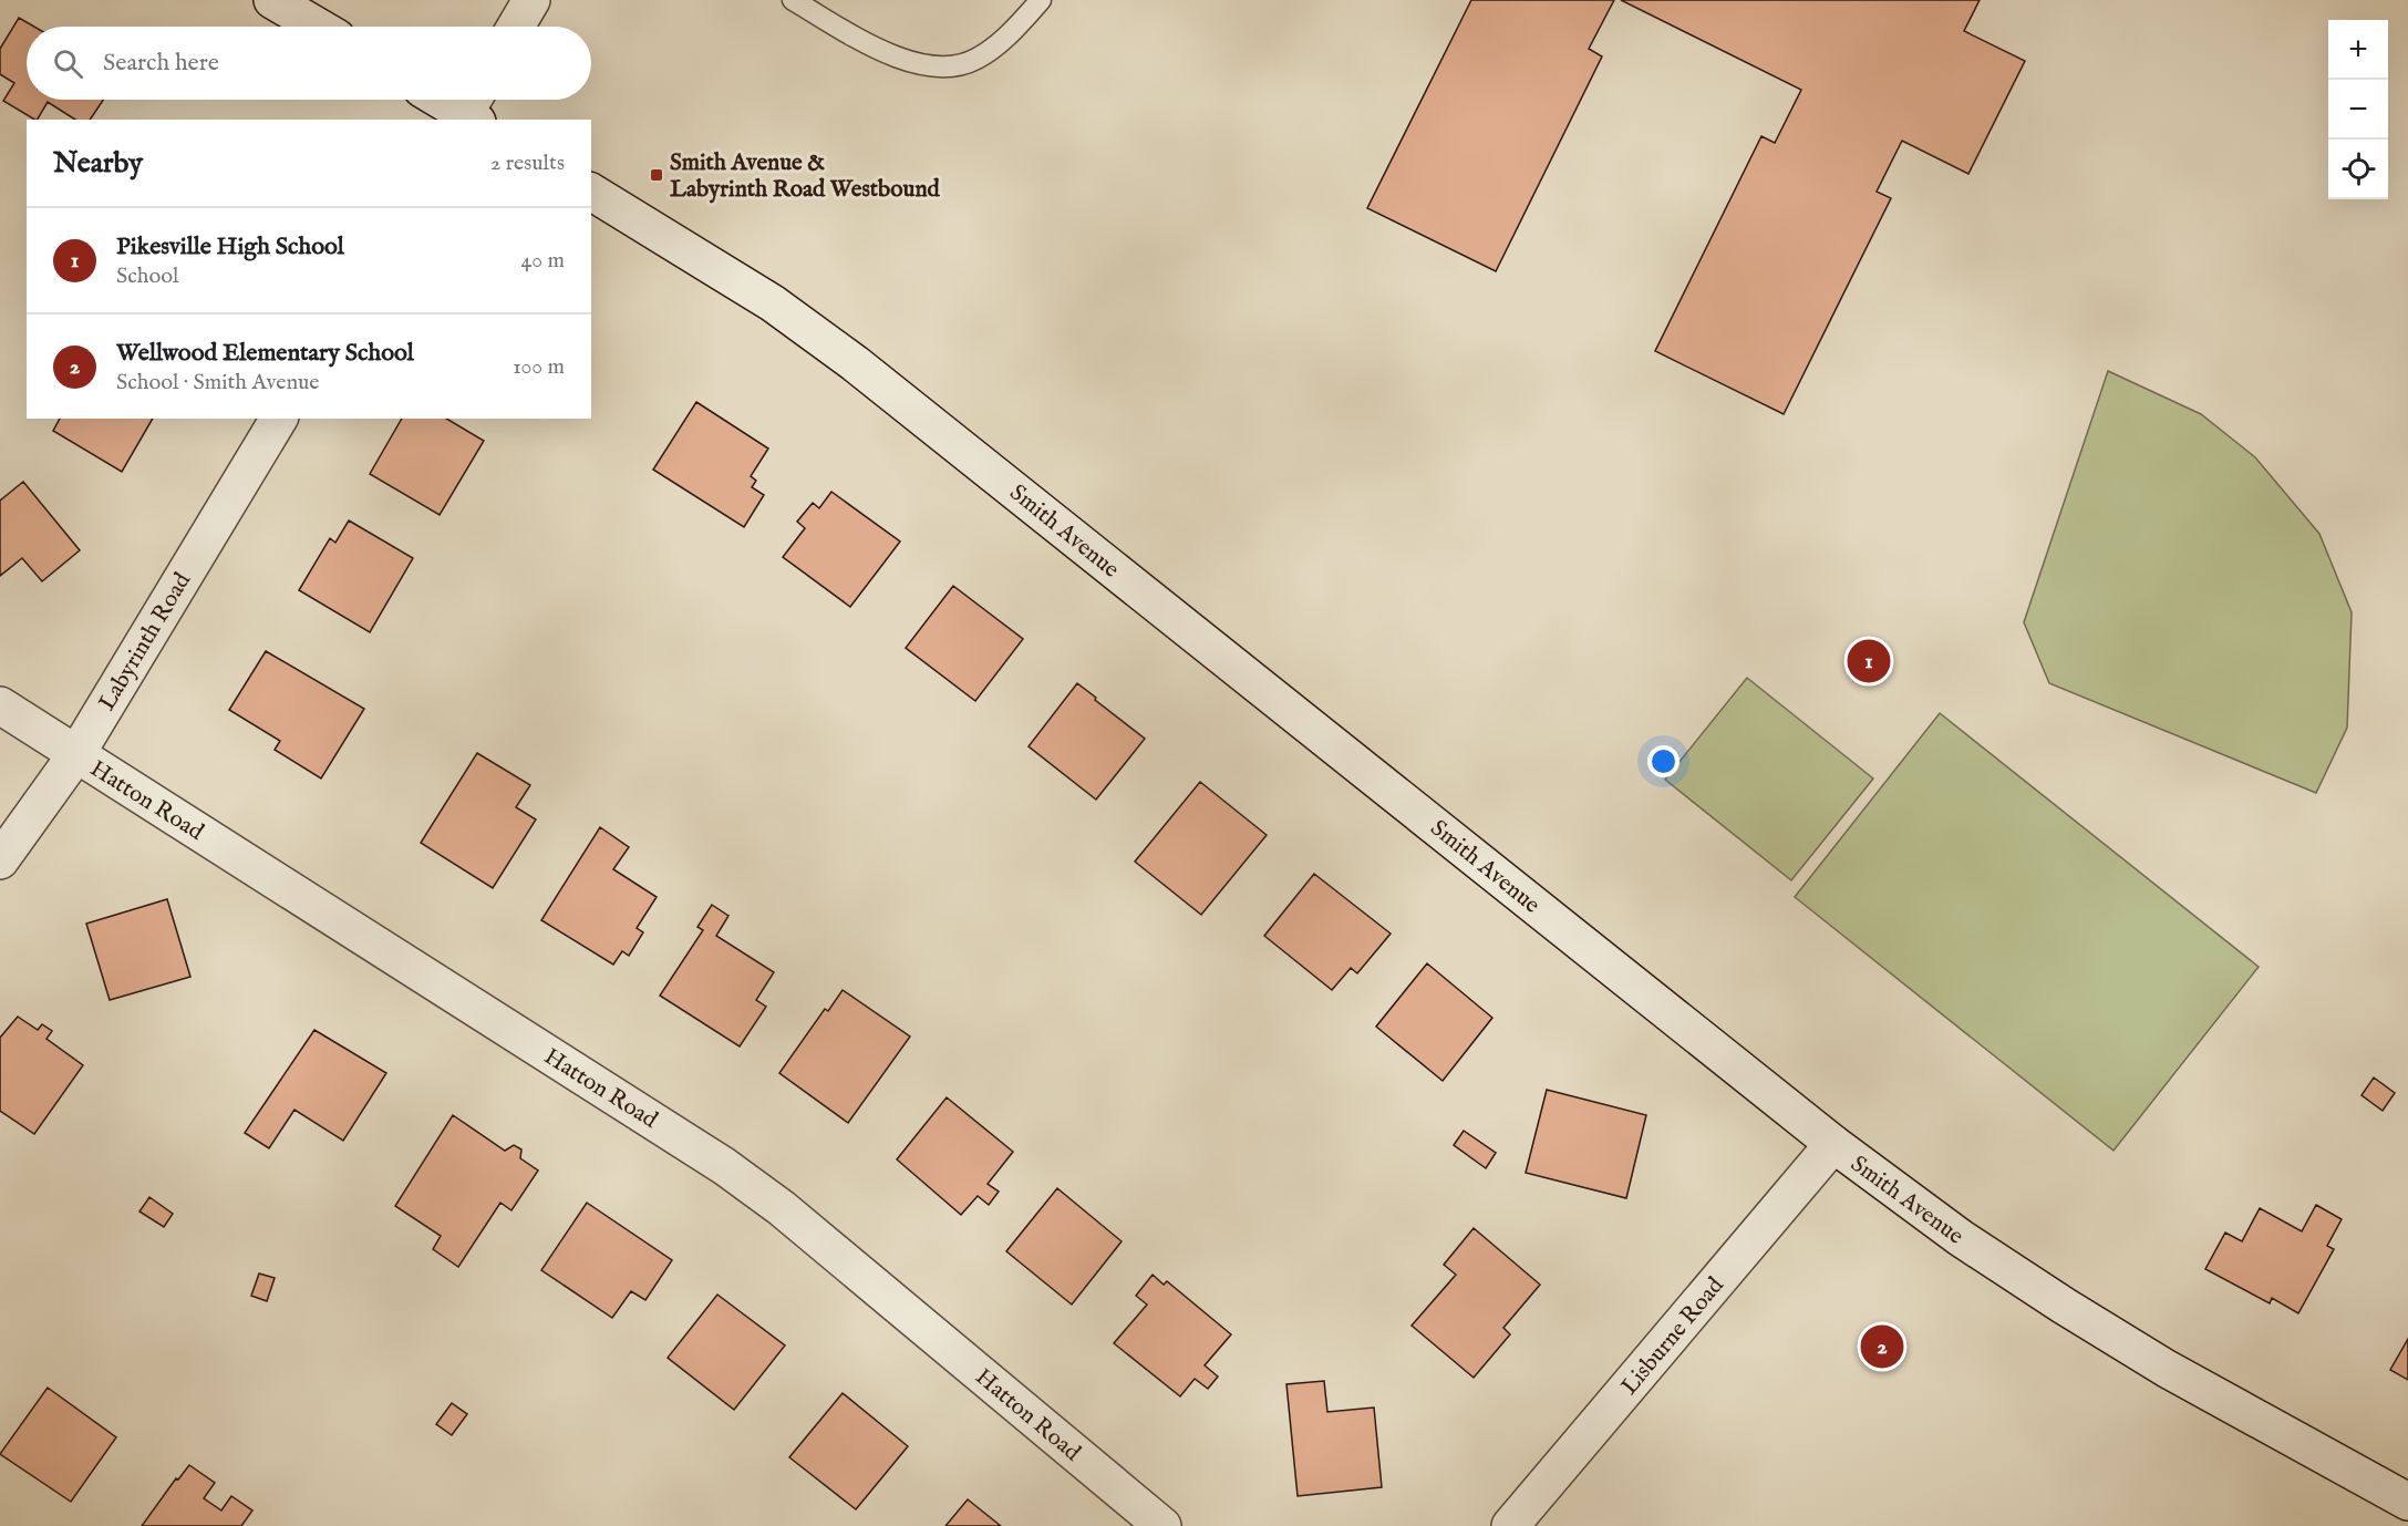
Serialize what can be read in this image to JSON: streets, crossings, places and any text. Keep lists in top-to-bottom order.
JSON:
{
  "streets": {
    "street": [
      "Smith Avenue",
      "Labyrinth Road",
      "Hatton Road",
      "Lisburne Road"
    ]
  },
  "crossings": [
    ["Smith Avenue", "Lisburne Road"],
    ["Labyrinth Road", "Hatton Road"]
  ],
  "places": {
    "transit": ["Smith Avenue & Labyrinth Road Westbound"]
  },
  "page": {
    "map_buttons": ["+", "−"],
    "search": "Search here",
    "heading": ["Nearby", "2 results"],
    "list": [
      {
        "mark": "1",
        "name": "Pikesville High School",
        "note": "School",
        "value": "40 m"
      },
      {
        "mark": "2",
        "name": "Wellwood Elementary School",
        "note": "School · Smith Avenue",
        "value": "100 m"
      }
    ],
    "pins": ["1", "2"]
  }
}
